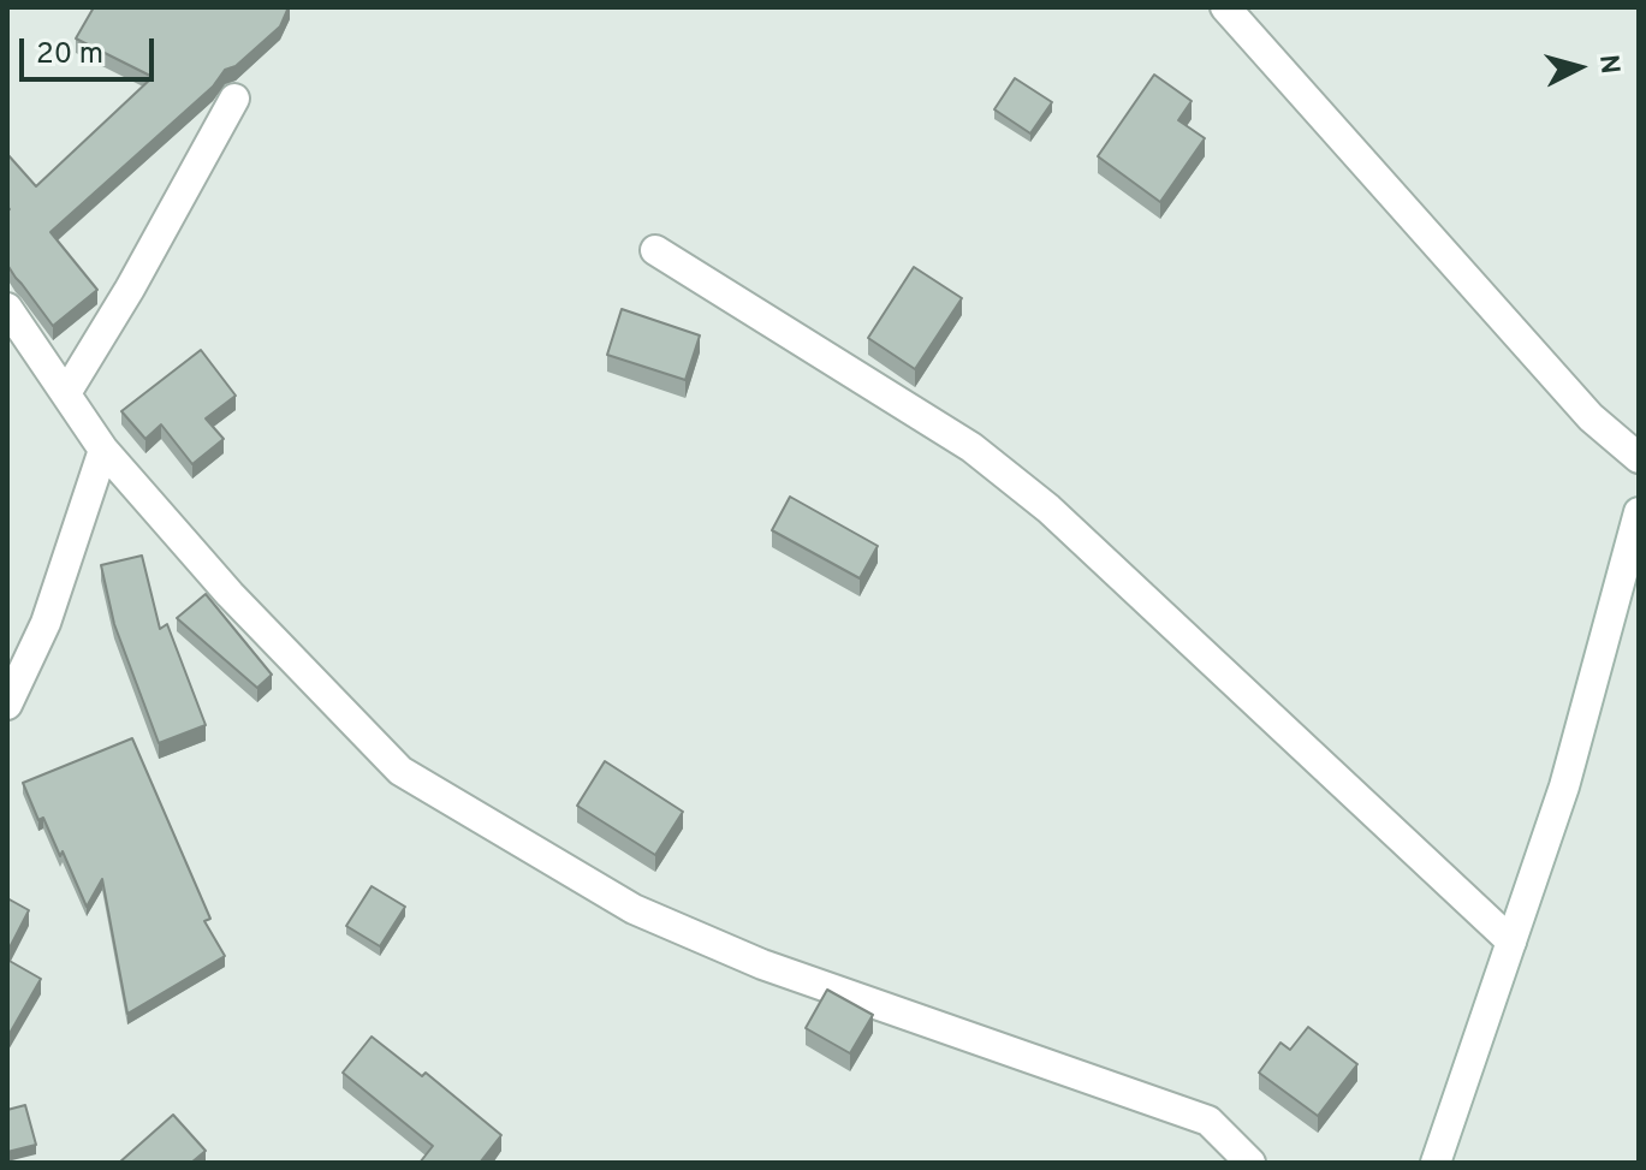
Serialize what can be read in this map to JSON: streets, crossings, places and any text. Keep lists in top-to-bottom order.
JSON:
{
  "scale_bar": "20 m",
  "north": "right"
}
